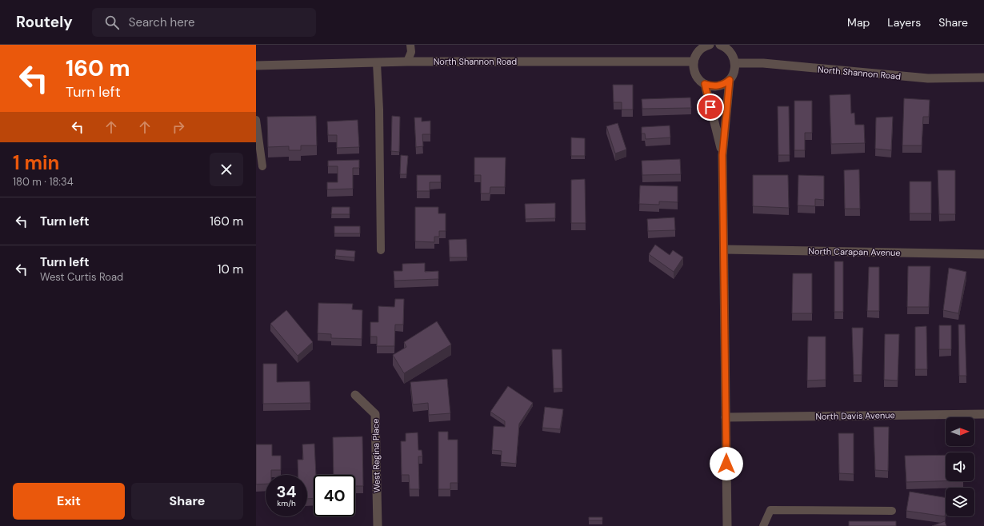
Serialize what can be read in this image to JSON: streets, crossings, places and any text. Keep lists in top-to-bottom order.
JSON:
{
  "streets": {
    "street": [
      "North Shannon Road",
      "North Carapan Avenue",
      "North Davis Avenue",
      "West Regina Place"
    ]
  },
  "north": "right",
  "page": {
    "header": "Routely",
    "search": "Search here",
    "nav": ["Map", "Layers", "Share"],
    "turn": ["160 m", "Turn left"],
    "heading": ["1 min", "180 m · 18:34"],
    "list": [
      {
        "name": "Turn left",
        "value": "160 m"
      },
      {
        "name": "Turn left",
        "note": "West Curtis Road",
        "value": "10 m"
      }
    ],
    "speed": "34 km/h",
    "limit": "40",
    "buttons": ["Exit", "Share"]
  }
}
